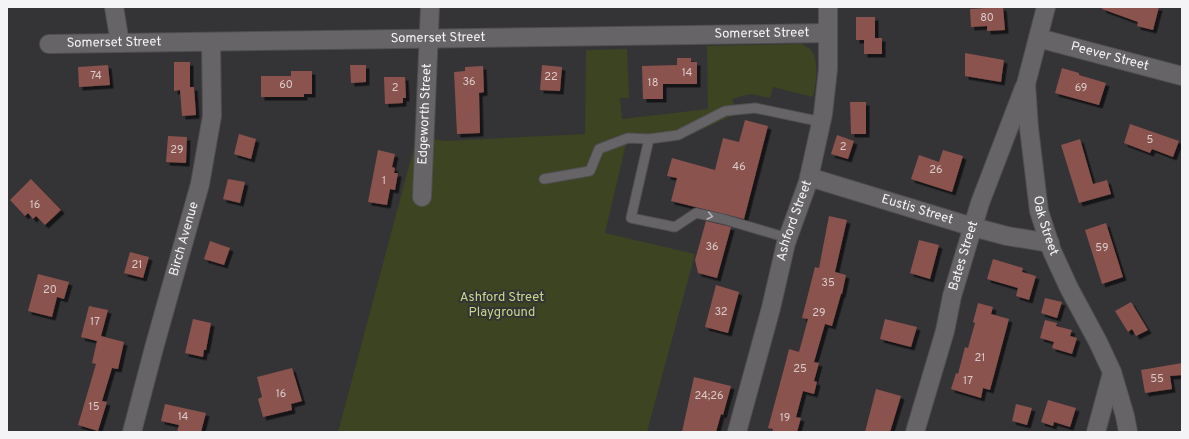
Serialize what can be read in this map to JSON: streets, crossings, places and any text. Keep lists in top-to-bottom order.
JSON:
{
  "streets": {
    "street": [
      "Somerset Street",
      "Peever Street",
      "Edgeworth Street",
      "Eustis Street",
      "Ashford Street",
      "Oak Street",
      "Birch Avenue",
      "Bates Street"
    ]
  },
  "crossings": [
    ["Somerset Street", "Edgeworth Street"],
    ["Somerset Street", "Ashford Street"],
    ["Somerset Street", "Birch Avenue"],
    ["Peever Street", "Oak Street"],
    ["Eustis Street", "Ashford Street"],
    ["Eustis Street", "Oak Street"],
    ["Eustis Street", "Bates Street"],
    ["Oak Street", "Bates Street"]
  ],
  "parks": ["Ashford Street Playground"],
  "house_numbers": [
    "80",
    "14",
    "74",
    "22",
    "36",
    "18",
    "60",
    "2",
    "69",
    "5",
    "2",
    "29",
    "46",
    "26",
    "1",
    "16",
    "36",
    "59",
    "21",
    "35",
    "20",
    "32",
    "29",
    "17",
    "21",
    "25",
    "55",
    "17",
    "16",
    "24;26",
    "15",
    "14",
    "19"
  ]
}
